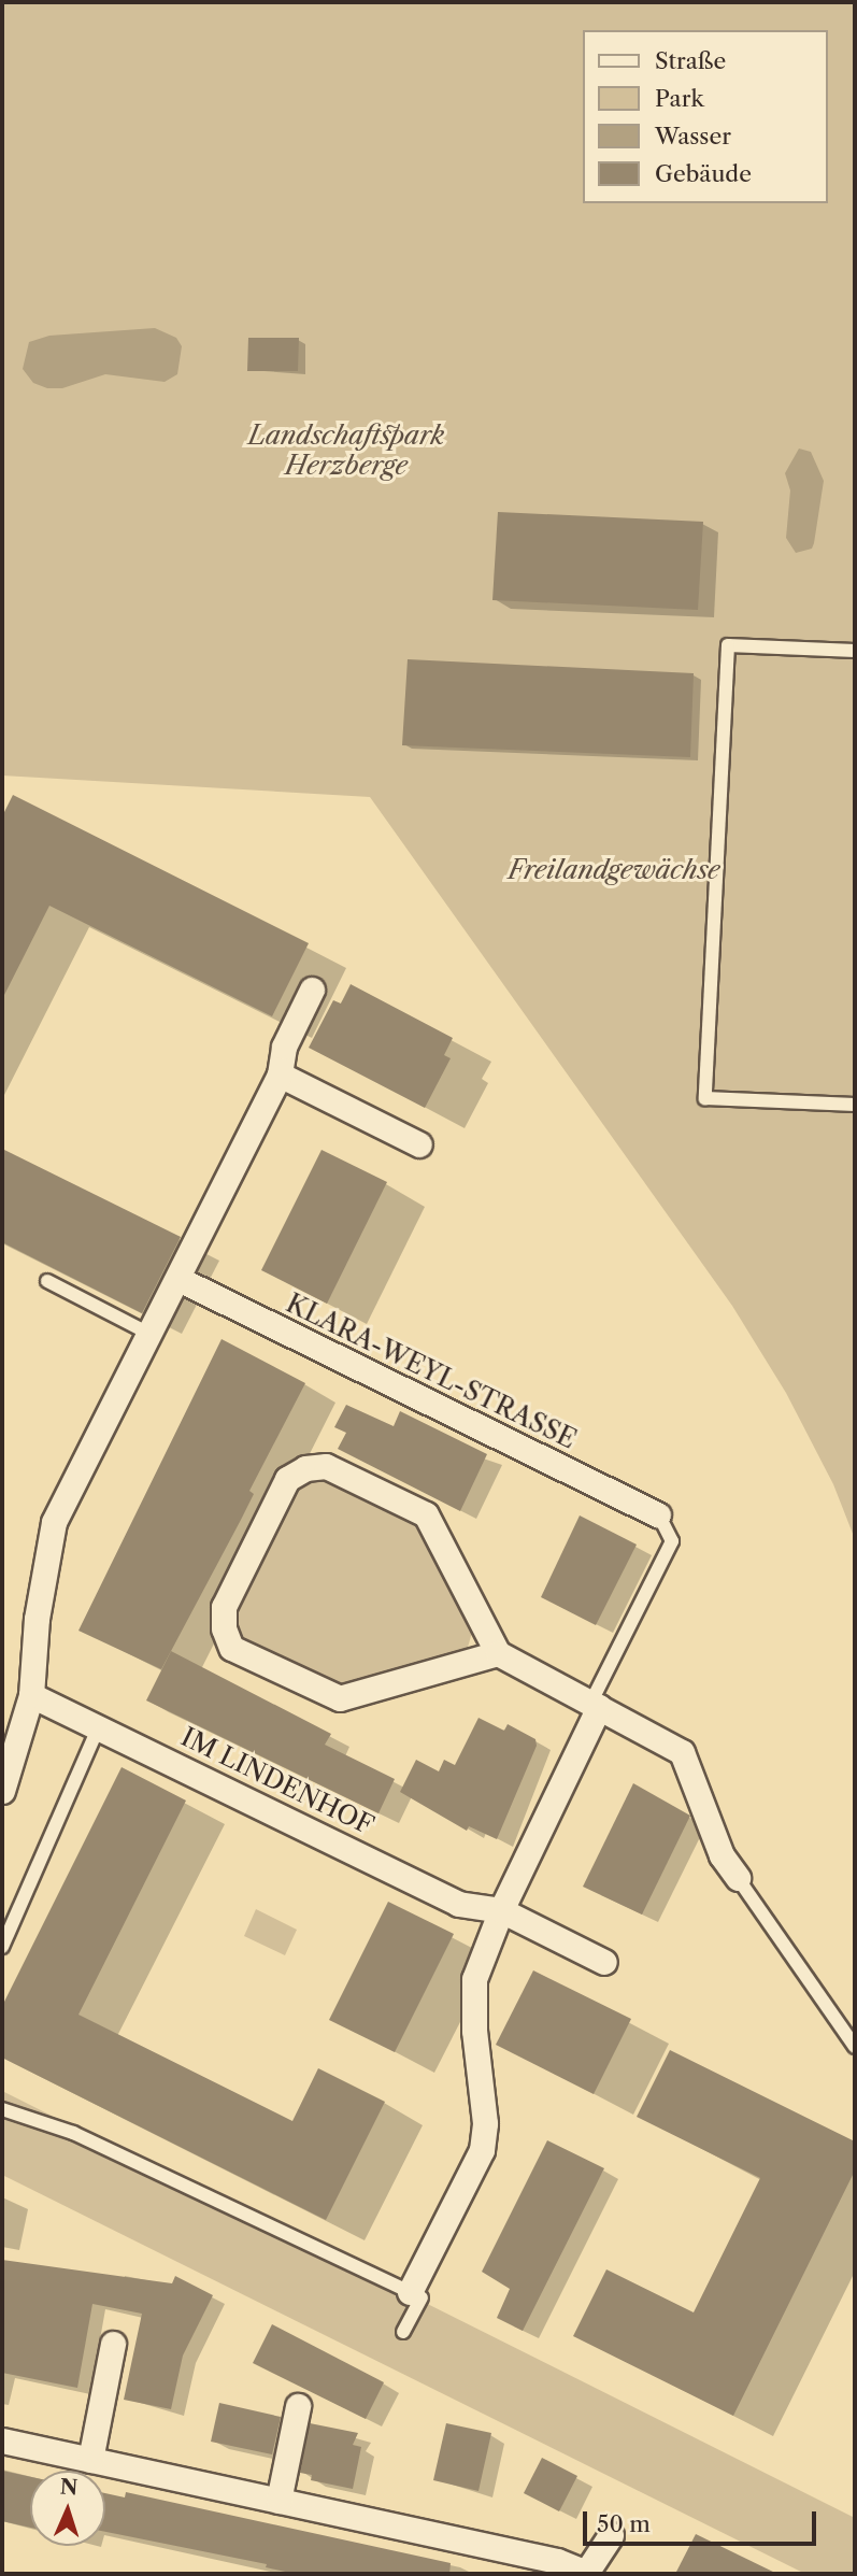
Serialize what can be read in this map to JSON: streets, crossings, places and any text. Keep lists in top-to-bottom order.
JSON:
{
  "streets": {
    "street": ["KLARA-WEYL-STRASSE", "IM LINDENHOF"]
  },
  "parks": ["Landschaftspark Herzberge", "Freilandgewächse"],
  "legend": [
    "Straße",
    "Park",
    "Wasser",
    "Gebäude"
  ],
  "scale_bar": "50 m",
  "north": "top"
}
